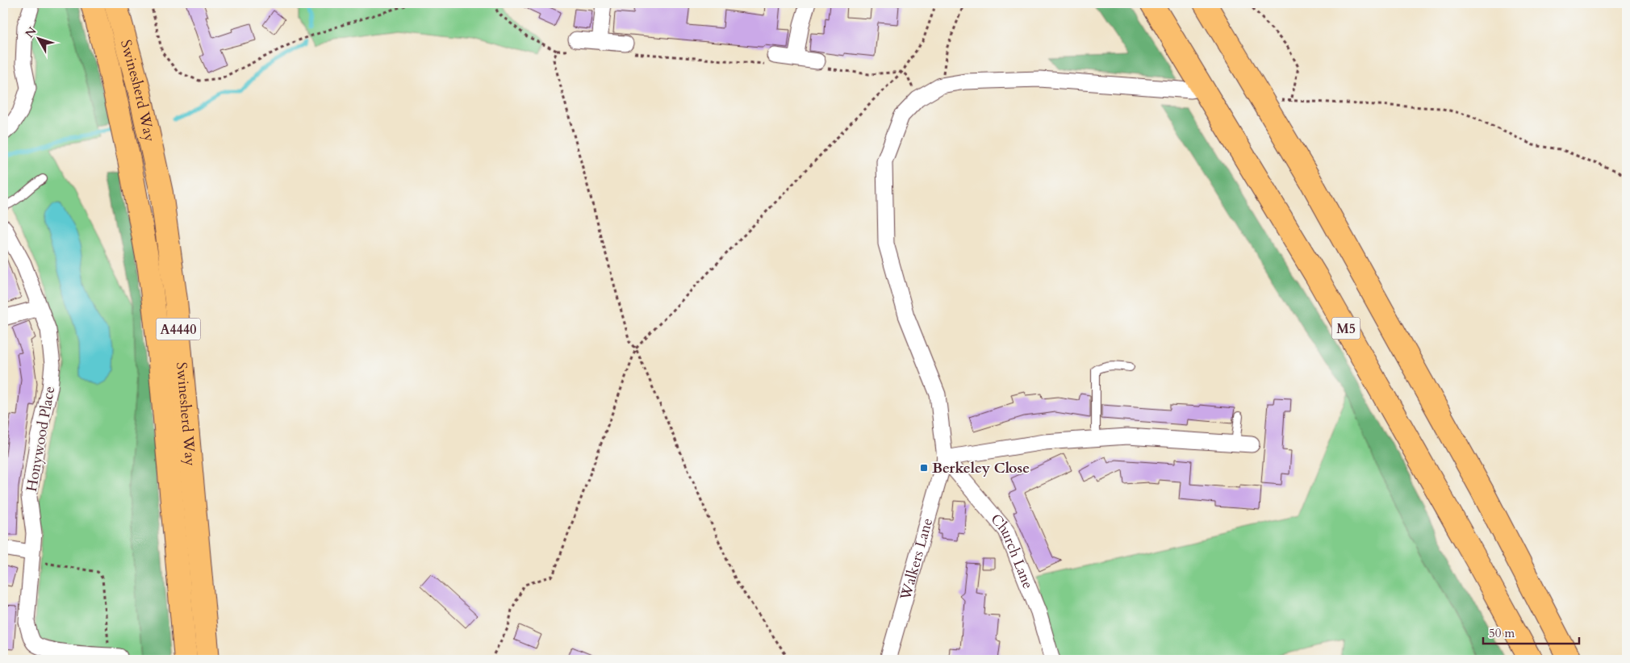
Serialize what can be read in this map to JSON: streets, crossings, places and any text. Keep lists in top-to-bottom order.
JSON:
{
  "streets": {
    "highway": ["Swinesherd Way", "M5", "A4440"],
    "street": ["Honywood Place", "Church Lane", "Walkers Lane"]
  },
  "crossings": [
    ["Church Lane", "Walkers Lane"]
  ],
  "places": {
    "transit": ["Berkeley Close"]
  },
  "scale_bar": "50 m",
  "north": "top left"
}
